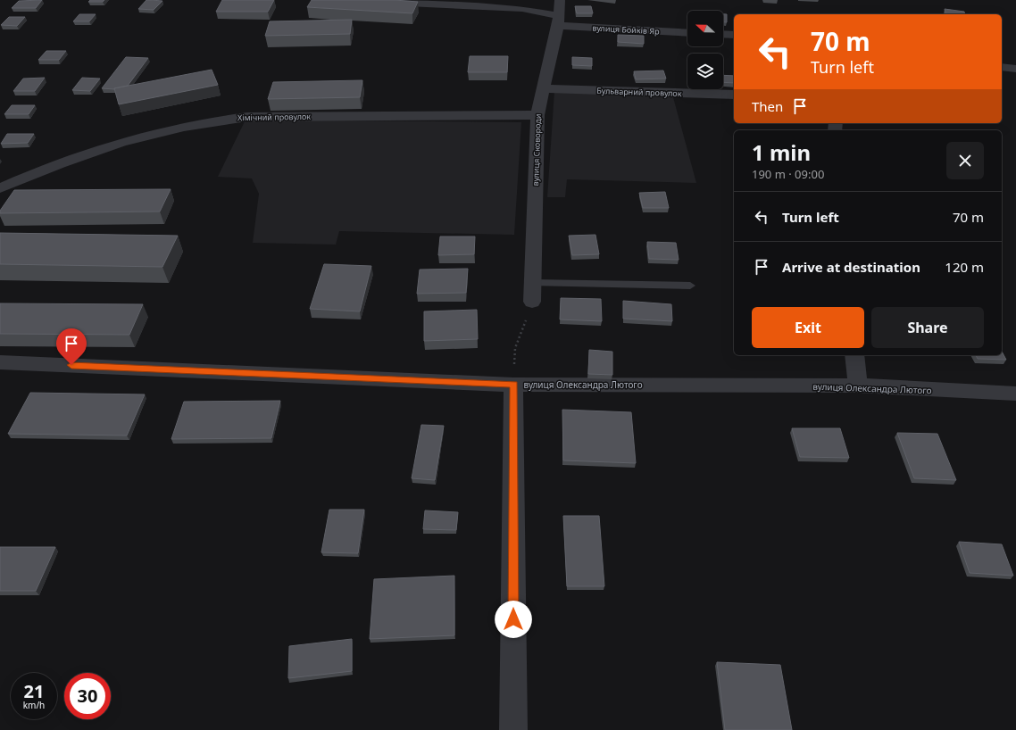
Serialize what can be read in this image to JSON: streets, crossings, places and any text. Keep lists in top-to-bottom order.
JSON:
{
  "streets": {
    "street": [
      "вулиця Бойків Яр",
      "Бульварний провулок",
      "Хімічний провулок",
      "вулиця Сковороди",
      "вулиця Олександра Лютого"
    ]
  },
  "crossings": [
    ["вулиця Бойків Яр", "вулиця Сковороди"],
    ["Бульварний провулок", "вулиця Сковороди"],
    ["Хімічний провулок", "вулиця Сковороди"]
  ],
  "north": "left",
  "page": {
    "turn": ["70 m", "Turn left"],
    "then": "Then",
    "heading": ["1 min", "190 m · 09:00"],
    "list": [
      {
        "name": "Turn left",
        "value": "70 m"
      },
      {
        "name": "Arrive at destination",
        "value": "120 m"
      }
    ],
    "buttons": ["Exit", "Share"],
    "speed": "21 km/h",
    "limit": "30"
  }
}
